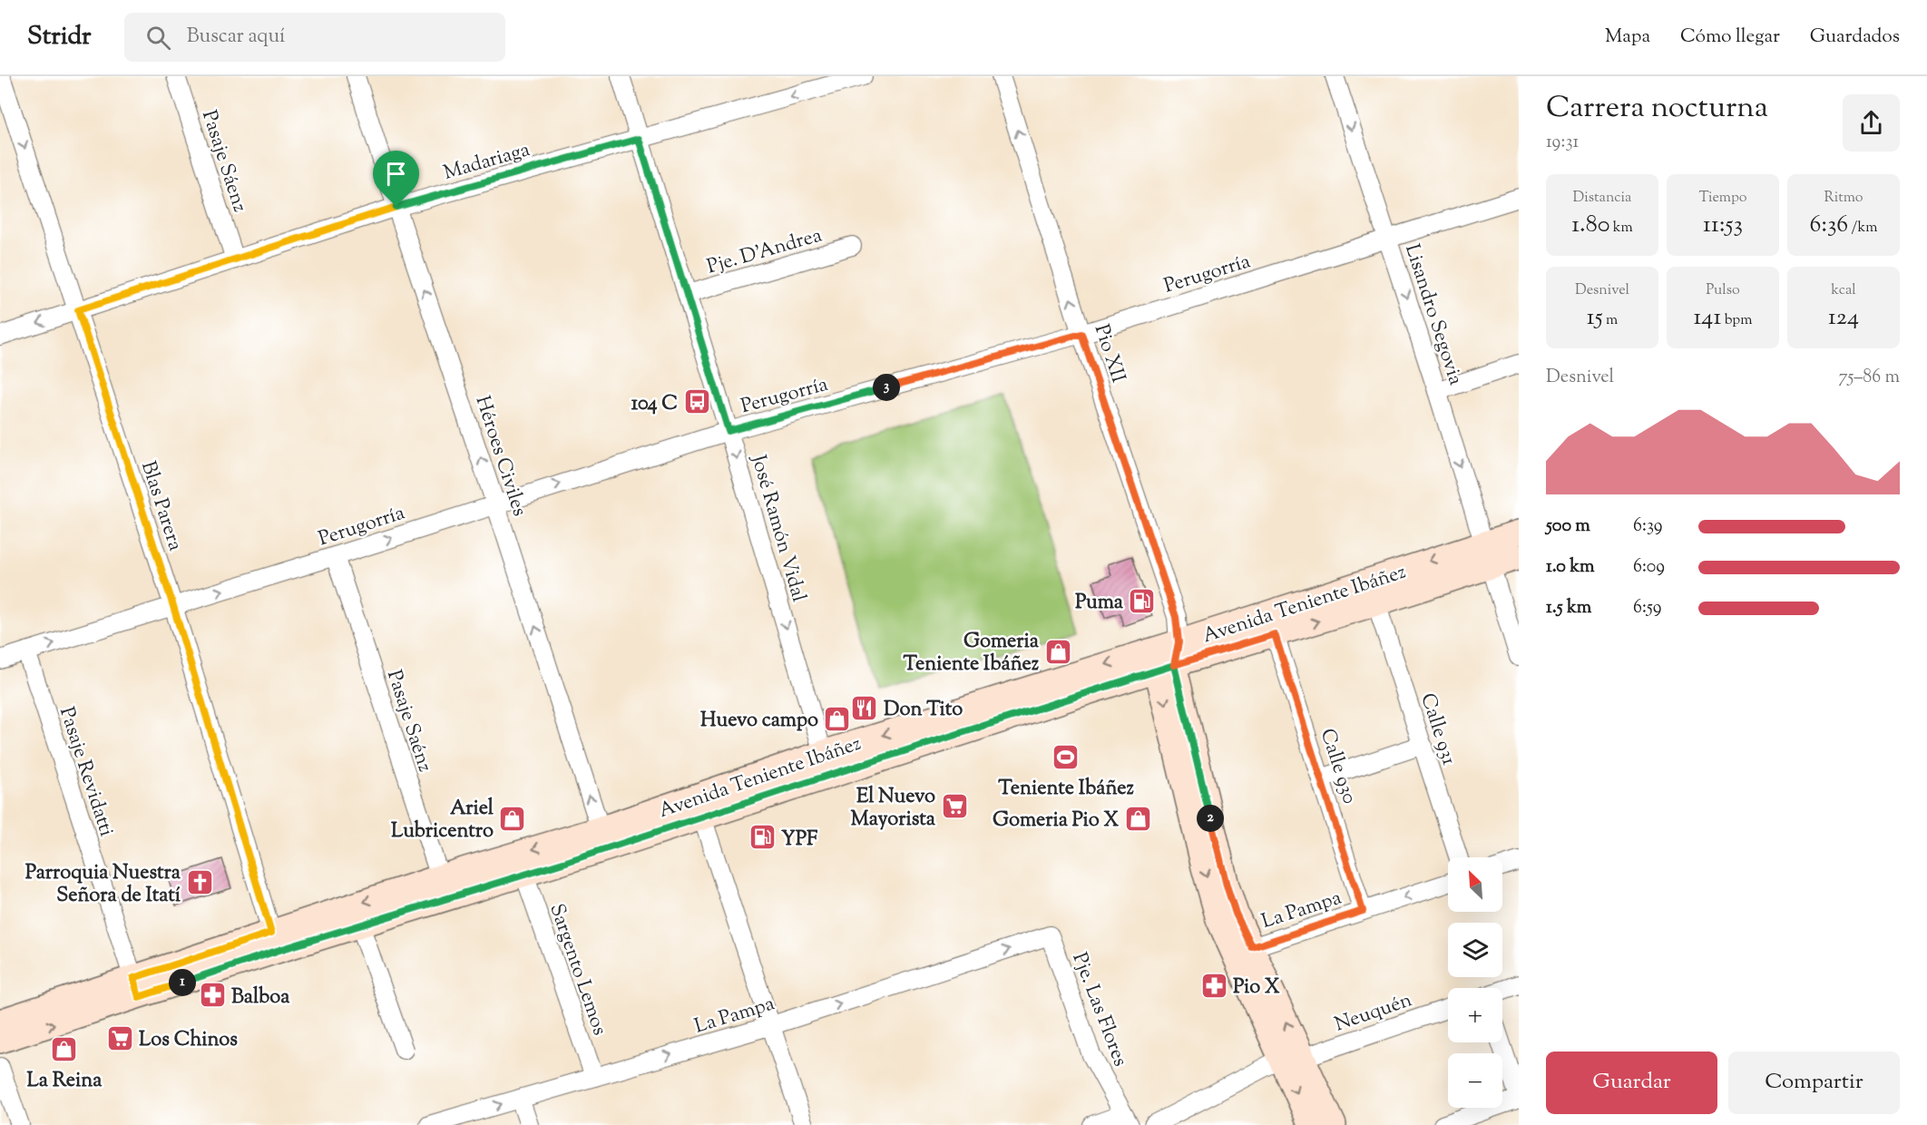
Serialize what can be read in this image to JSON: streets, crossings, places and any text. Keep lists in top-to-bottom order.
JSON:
{
  "streets": {
    "main road": ["Avenida Teniente Ibáñez"],
    "street": [
      "Madariaga",
      "Pasaje Sáenz",
      "Pje. D'Andrea",
      "Perugorría",
      "Lisandro Segovia",
      "Pio XII",
      "Héroes Civiles",
      "Blas Parera",
      "José Ramón Vidal",
      "Pasaje Saénz",
      "Calle 931",
      "Calle 930",
      "Pasaje Revidatti",
      "La Pampa",
      "Sargento Lemos",
      "Pje. Las Flores",
      "Neuquén"
    ]
  },
  "crossings": [
    ["Madariaga", "Pasaje Sáenz"],
    ["Madariaga", "Héroes Civiles"],
    ["Madariaga", "Blas Parera"],
    ["Madariaga", "José Ramón Vidal"],
    ["Pje. D'Andrea", "José Ramón Vidal"],
    ["Perugorría", "Lisandro Segovia"],
    ["Perugorría", "Pio XII"],
    ["Perugorría", "Héroes Civiles"],
    ["Perugorría", "Blas Parera"],
    ["Perugorría", "José Ramón Vidal"],
    ["Perugorría", "Pasaje Saénz"],
    ["Perugorría", "Pasaje Revidatti"],
    ["Lisandro Segovia", "Avenida Teniente Ibáñez"],
    ["Pio XII", "Avenida Teniente Ibáñez"],
    ["Héroes Civiles", "Avenida Teniente Ibáñez"],
    ["Blas Parera", "Avenida Teniente Ibáñez"],
    ["José Ramón Vidal", "Avenida Teniente Ibáñez"],
    ["Avenida Teniente Ibáñez", "Pasaje Saénz"],
    ["Avenida Teniente Ibáñez", "Calle 931"],
    ["Avenida Teniente Ibáñez", "Calle 930"],
    ["Avenida Teniente Ibáñez", "Pasaje Revidatti"],
    ["Avenida Teniente Ibáñez", "Sargento Lemos"],
    ["Calle 930", "La Pampa"],
    ["La Pampa", "Sargento Lemos"],
    ["La Pampa", "Pje. Las Flores"]
  ],
  "one_way": [
    "Perugorría",
    "Lisandro Segovia",
    "Pio XII",
    "Héroes Civiles",
    "José Ramón Vidal"
  ],
  "places": {
    "bus stop": ["104 C"],
    "fuel station": ["Puma", "YPF"],
    "shop": [
      "Gomeria Teniente Ibáñez",
      "Huevo campo",
      "Ariel Lubricentro",
      "Gomeria Pio X",
      "La Reina"
    ],
    "restaurant": ["Don Tito"],
    "sports": ["Teniente Ibáñez"],
    "supermarket": ["El Nuevo Mayorista", "Los Chinos"],
    "church": ["Parroquia Nuestra Señora de Itatí"],
    "pharmacy": ["Pio X", "Balboa"]
  },
  "north": "top left",
  "page": {
    "header": "Stridr",
    "search": "Buscar aquí",
    "nav": ["Mapa", "Cómo llegar", "Guardados"],
    "heading": ["Carrera nocturna", "19:31"],
    "stats": [
      ["Distancia", "1.80 km"],
      ["Tiempo", "11:53"],
      ["Ritmo", "6:36 /km"],
      ["Desnivel", "15 m"],
      ["Pulso", "141 bpm"],
      ["kcal", "124"]
    ],
    "chart": ["Desnivel", "75–86 m"],
    "pins": ["3", "2", "1"],
    "list": [
      {
        "name": "500 m",
        "note": "6:39"
      },
      {
        "name": "1.0 km",
        "note": "6:09"
      },
      {
        "name": "1.5 km",
        "note": "6:59"
      }
    ],
    "map_buttons": ["+", "−"],
    "buttons": ["Guardar", "Compartir"]
  }
}
